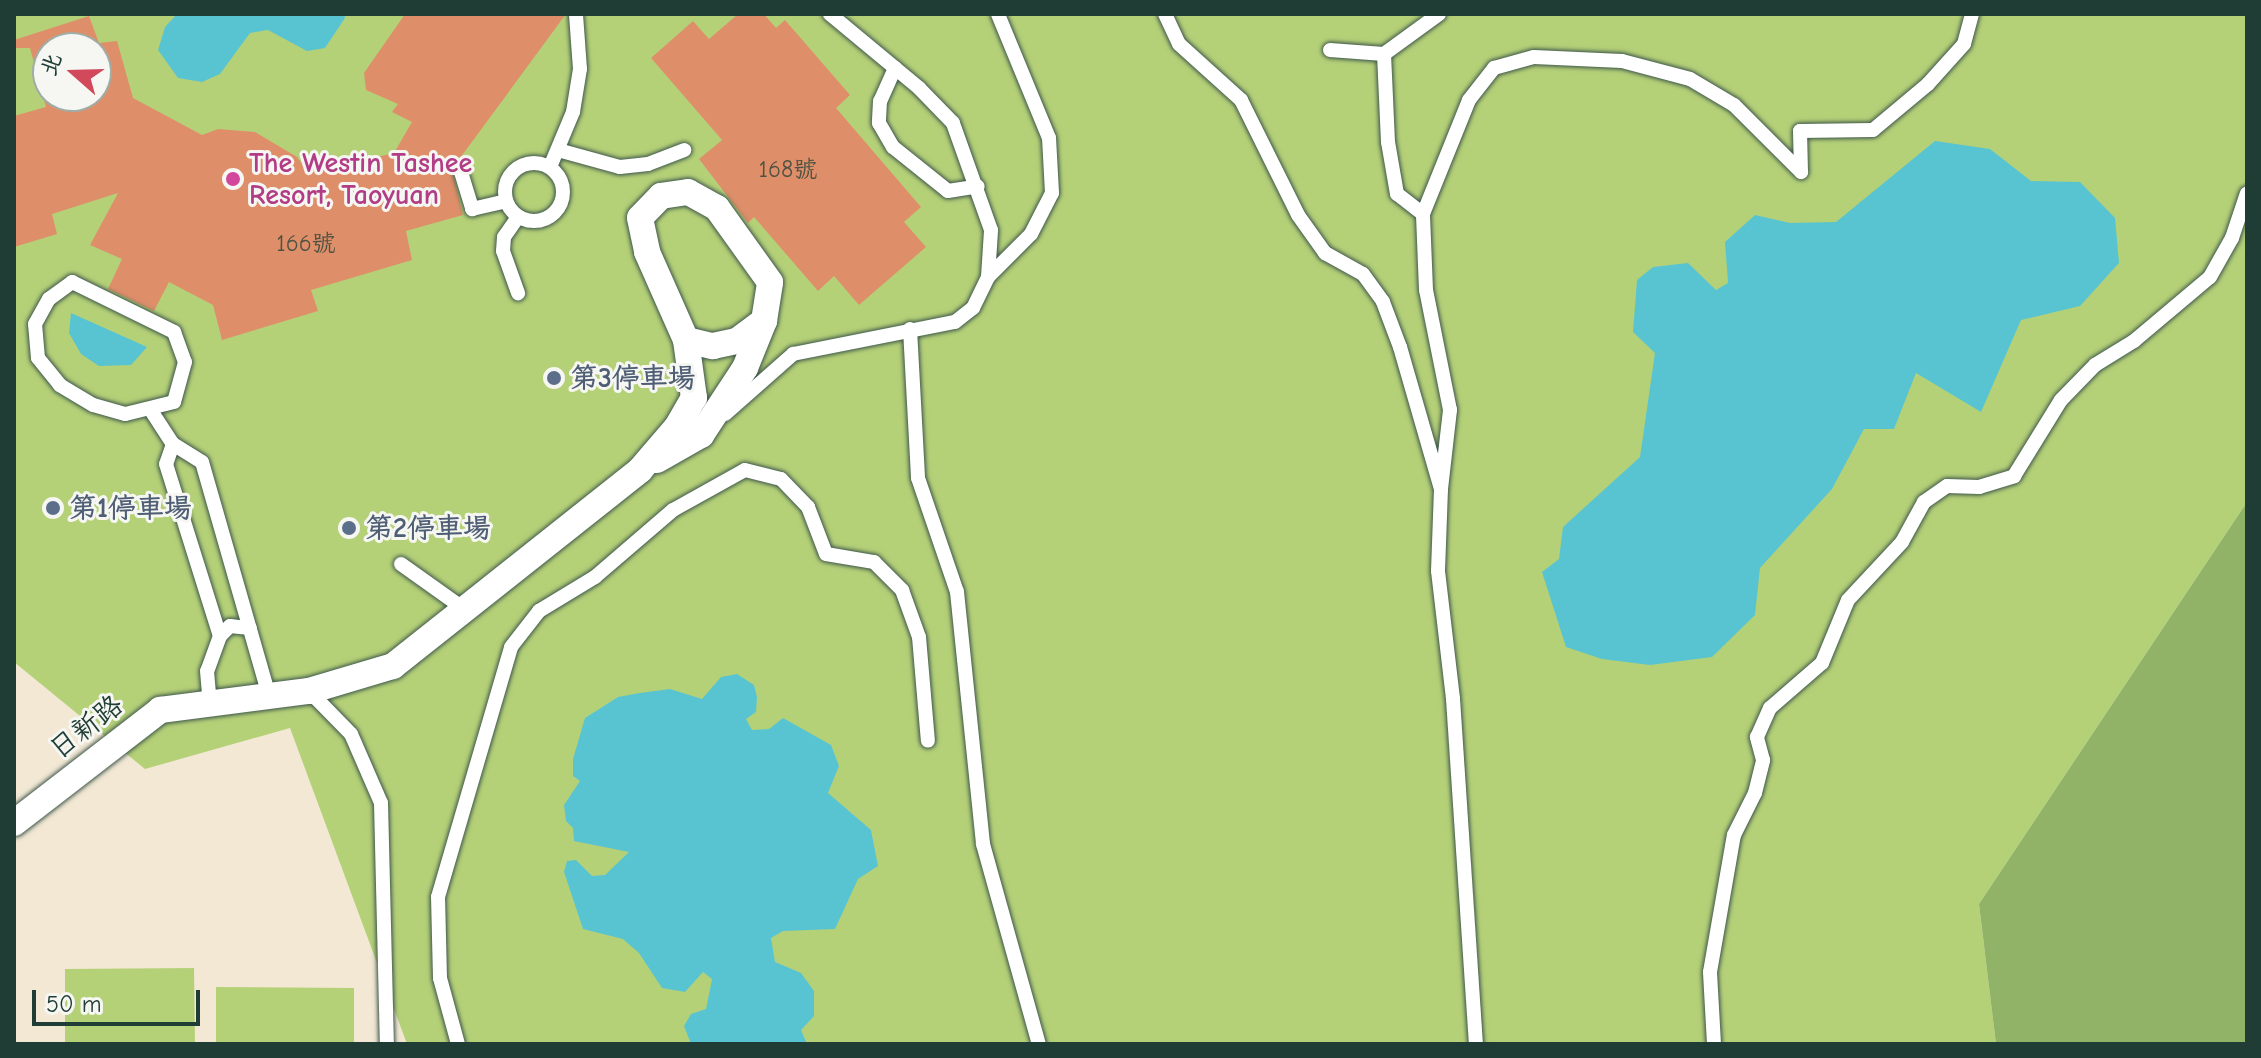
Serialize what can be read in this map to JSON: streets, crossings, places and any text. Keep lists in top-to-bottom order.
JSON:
{
  "streets": {
    "street": ["日新路"]
  },
  "places": [
    "The Westin Tashee Resort, Taoyuan",
    "第3停車場",
    "第1停車場",
    "第2停車場"
  ],
  "house_numbers": ["168號", "166號"],
  "scale_bar": "50 m",
  "north": "left"
}
